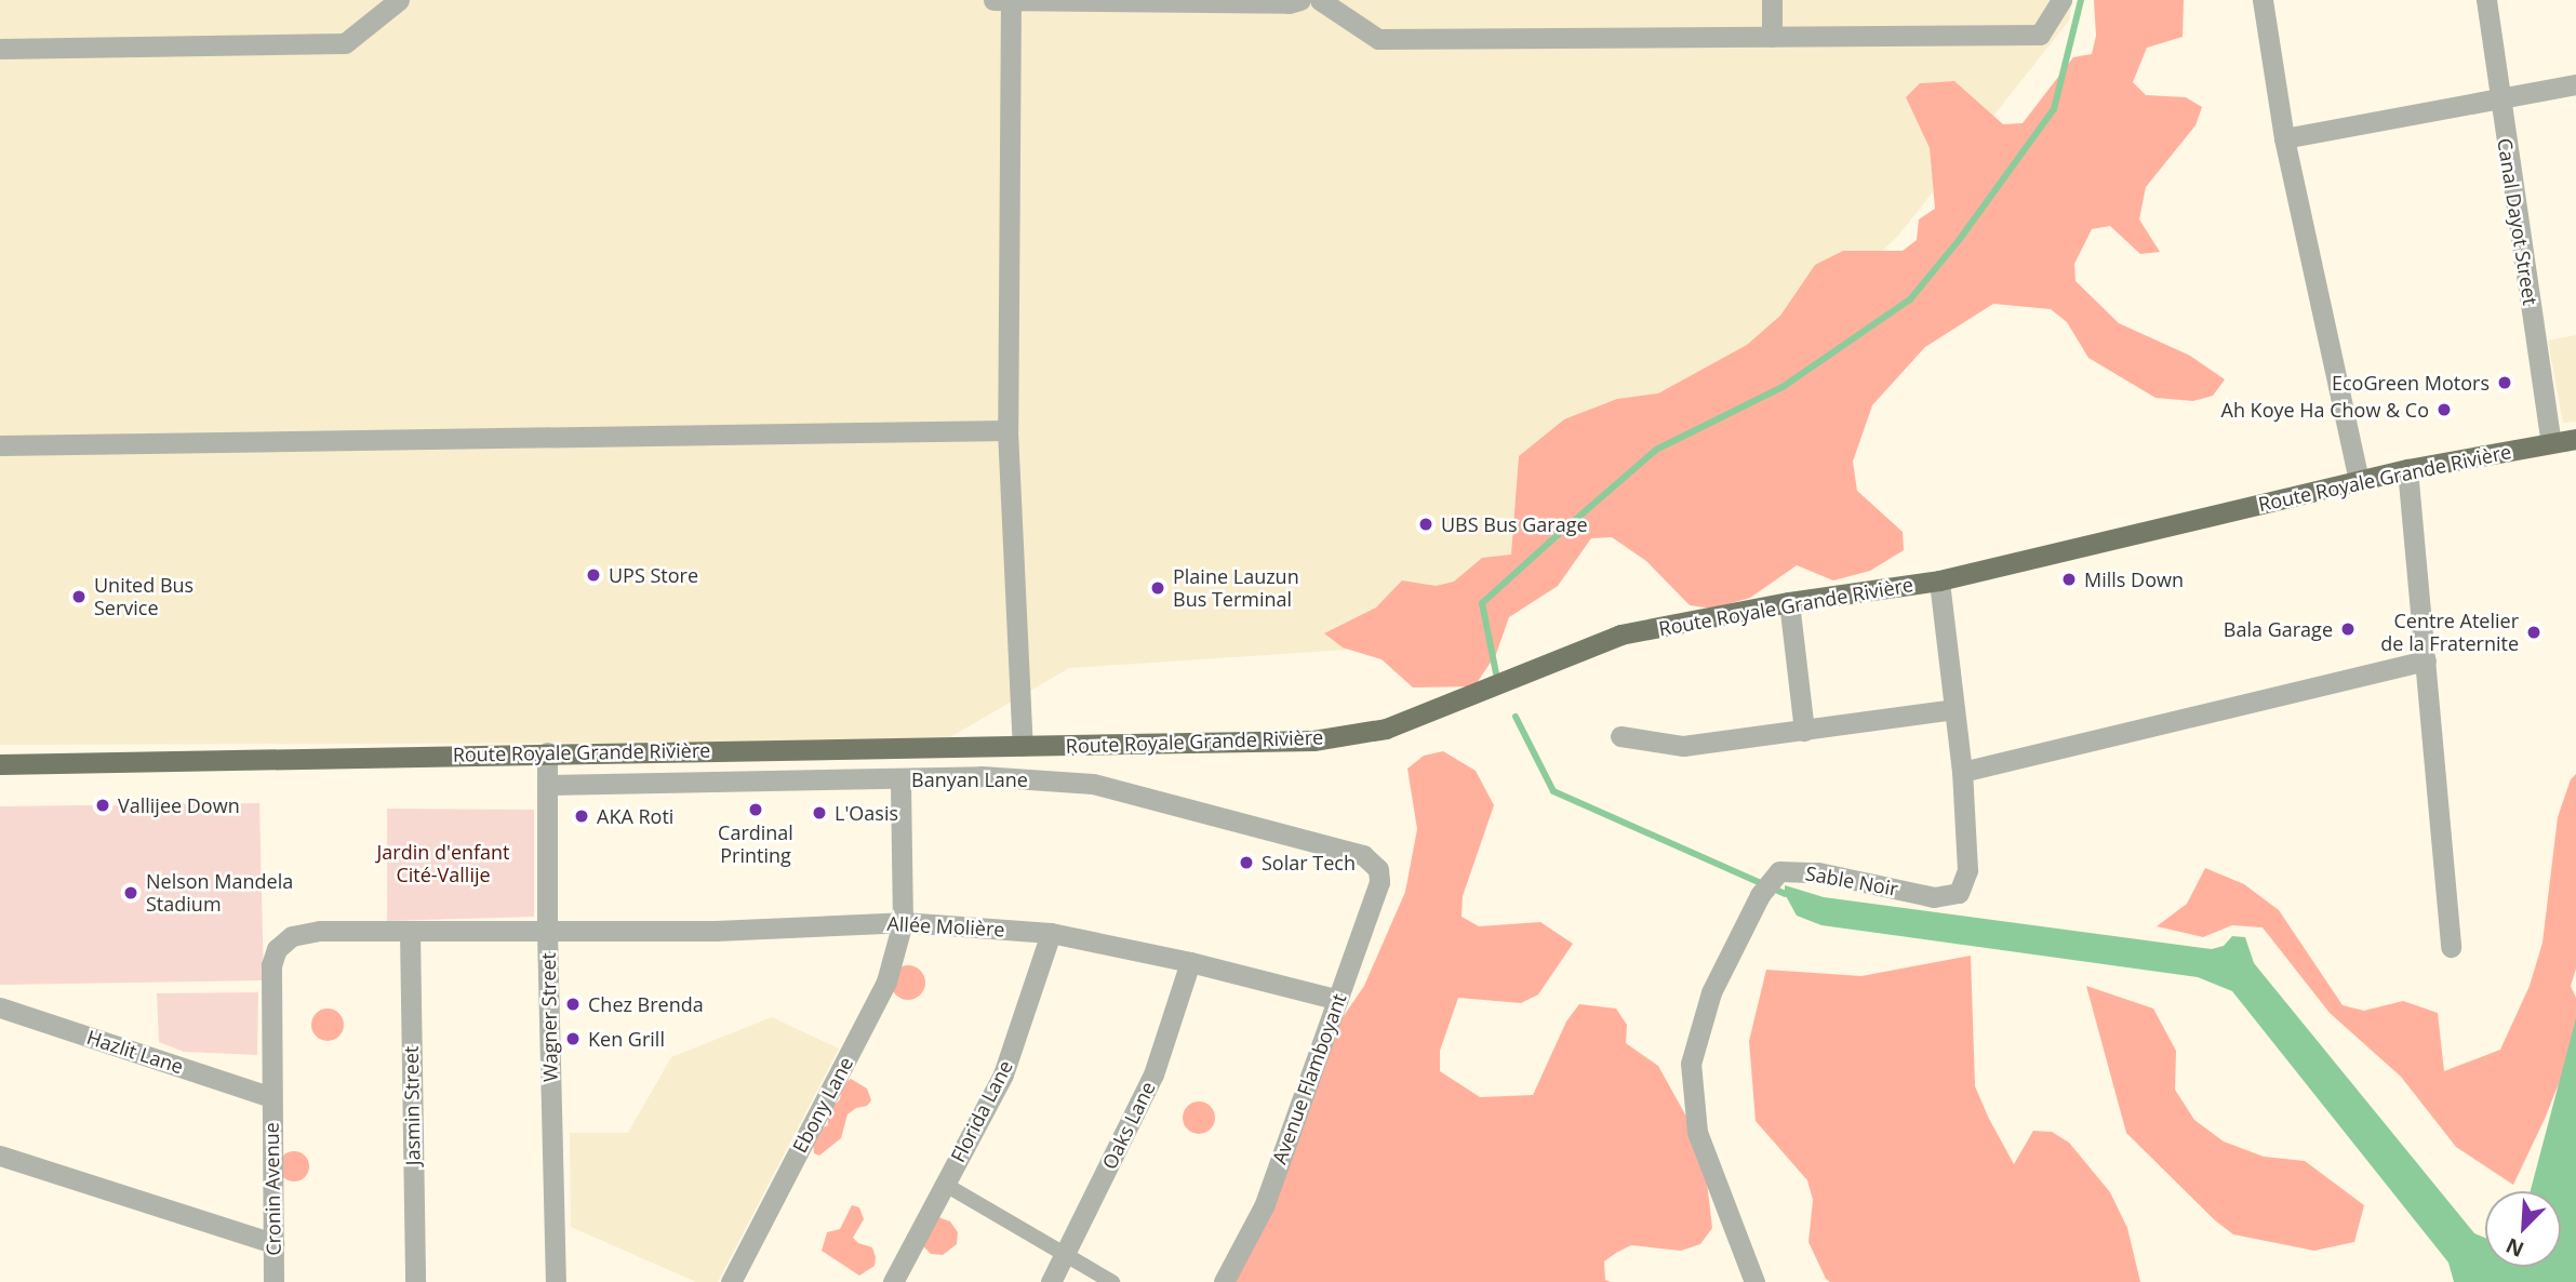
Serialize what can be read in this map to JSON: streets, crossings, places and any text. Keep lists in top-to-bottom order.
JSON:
{
  "streets": {
    "main road": ["Route Royale Grande Rivière"],
    "street": [
      "Canal Dayot Street",
      "Banyan Lane",
      "Sable Noir",
      "Allée Molière",
      "Wagner Street",
      "Hazlit Lane",
      "Avenue Flamboyant",
      "Ebony Lane",
      "Jasmin Street",
      "Florida Lane",
      "Oaks Lane",
      "Cronin Avenue"
    ]
  },
  "crossings": [
    ["Canal Dayot Street", "Route Royale Grande Rivière"],
    ["Route Royale Grande Rivière", "Sable Noir"],
    ["Route Royale Grande Rivière", "Wagner Street"],
    ["Banyan Lane", "Wagner Street"],
    ["Banyan Lane", "Avenue Flamboyant"],
    ["Banyan Lane", "Ebony Lane"],
    ["Allée Molière", "Wagner Street"],
    ["Allée Molière", "Avenue Flamboyant"],
    ["Allée Molière", "Ebony Lane"],
    ["Allée Molière", "Jasmin Street"],
    ["Allée Molière", "Florida Lane"],
    ["Allée Molière", "Oaks Lane"],
    ["Allée Molière", "Cronin Avenue"],
    ["Hazlit Lane", "Cronin Avenue"],
    ["Jasmin Street", "Cronin Avenue"]
  ],
  "parks": ["Jardin d'enfant Cité-Vallije"],
  "places": [
    "EcoGreen Motors",
    "Ah Koye Ha Chow & Co",
    "UBS Bus Garage",
    "UPS Store",
    "Mills Down",
    "Plaine Lauzun Bus Terminal",
    "United Bus Service",
    "Bala Garage",
    "Centre Atelier de la Fraternite",
    "Vallijee Down",
    "Cardinal Printing",
    "L'Oasis",
    "AKA Roti",
    "Solar Tech",
    "Nelson Mandela Stadium",
    "Chez Brenda",
    "Ken Grill"
  ],
  "north": "bottom left"
}
